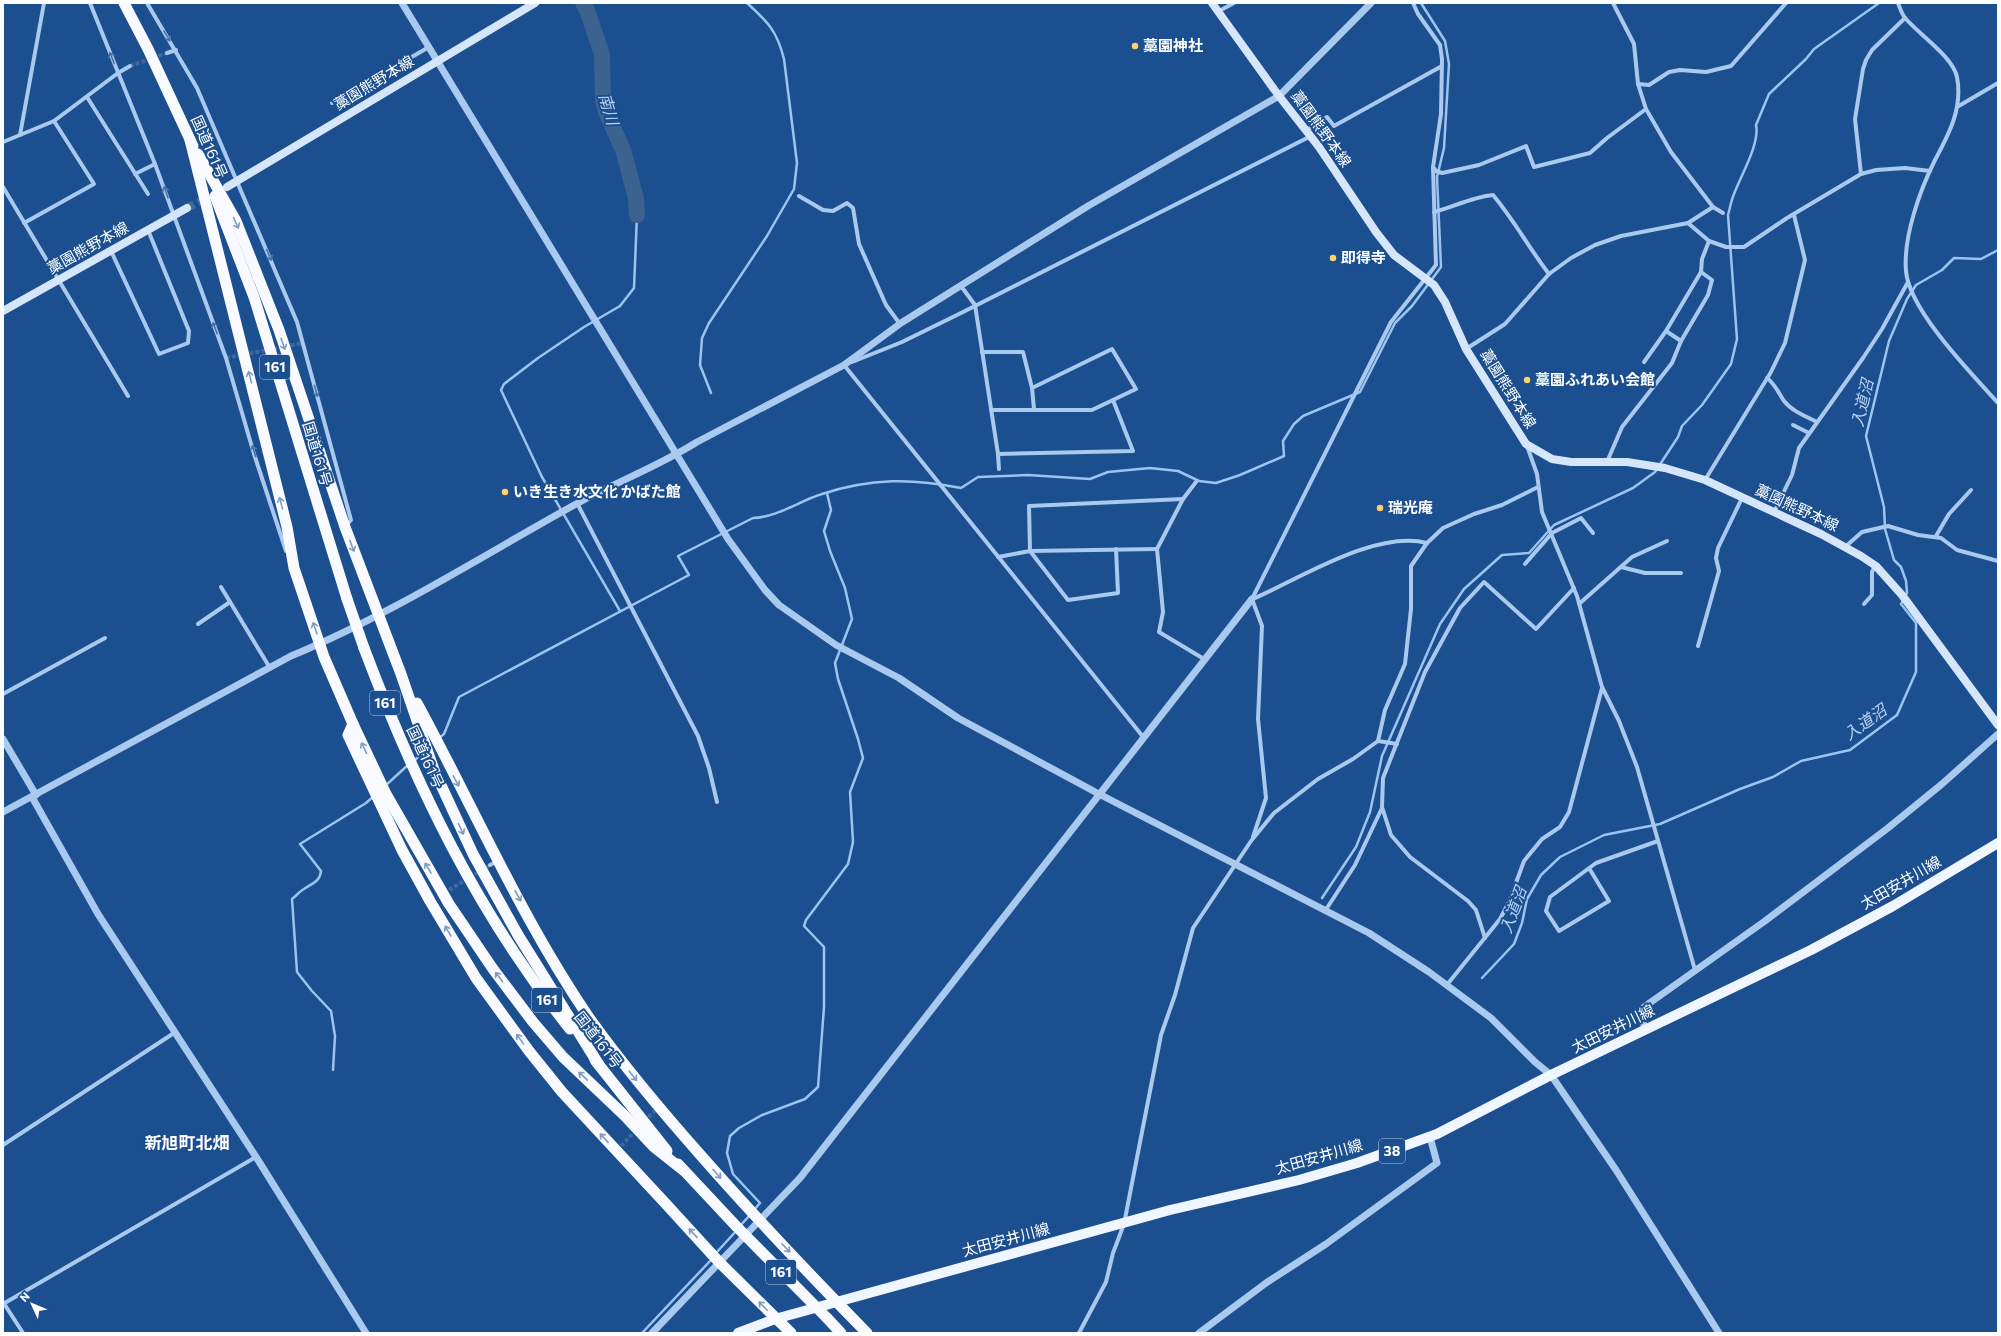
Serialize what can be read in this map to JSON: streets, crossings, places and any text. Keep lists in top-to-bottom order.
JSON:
{
  "streets": {
    "highway": ["国道161号", "161"],
    "main road": ["藁園熊野本線", "太田安井川線", "38"]
  },
  "districts": ["新旭町北畑"],
  "water": ["南川", "入道沼"],
  "places": [
    "藁園神社",
    "即得寺",
    "藁園ふれあい会館",
    "いき生き水文化 かばた館",
    "瑞光庵"
  ],
  "north": "top left"
}
